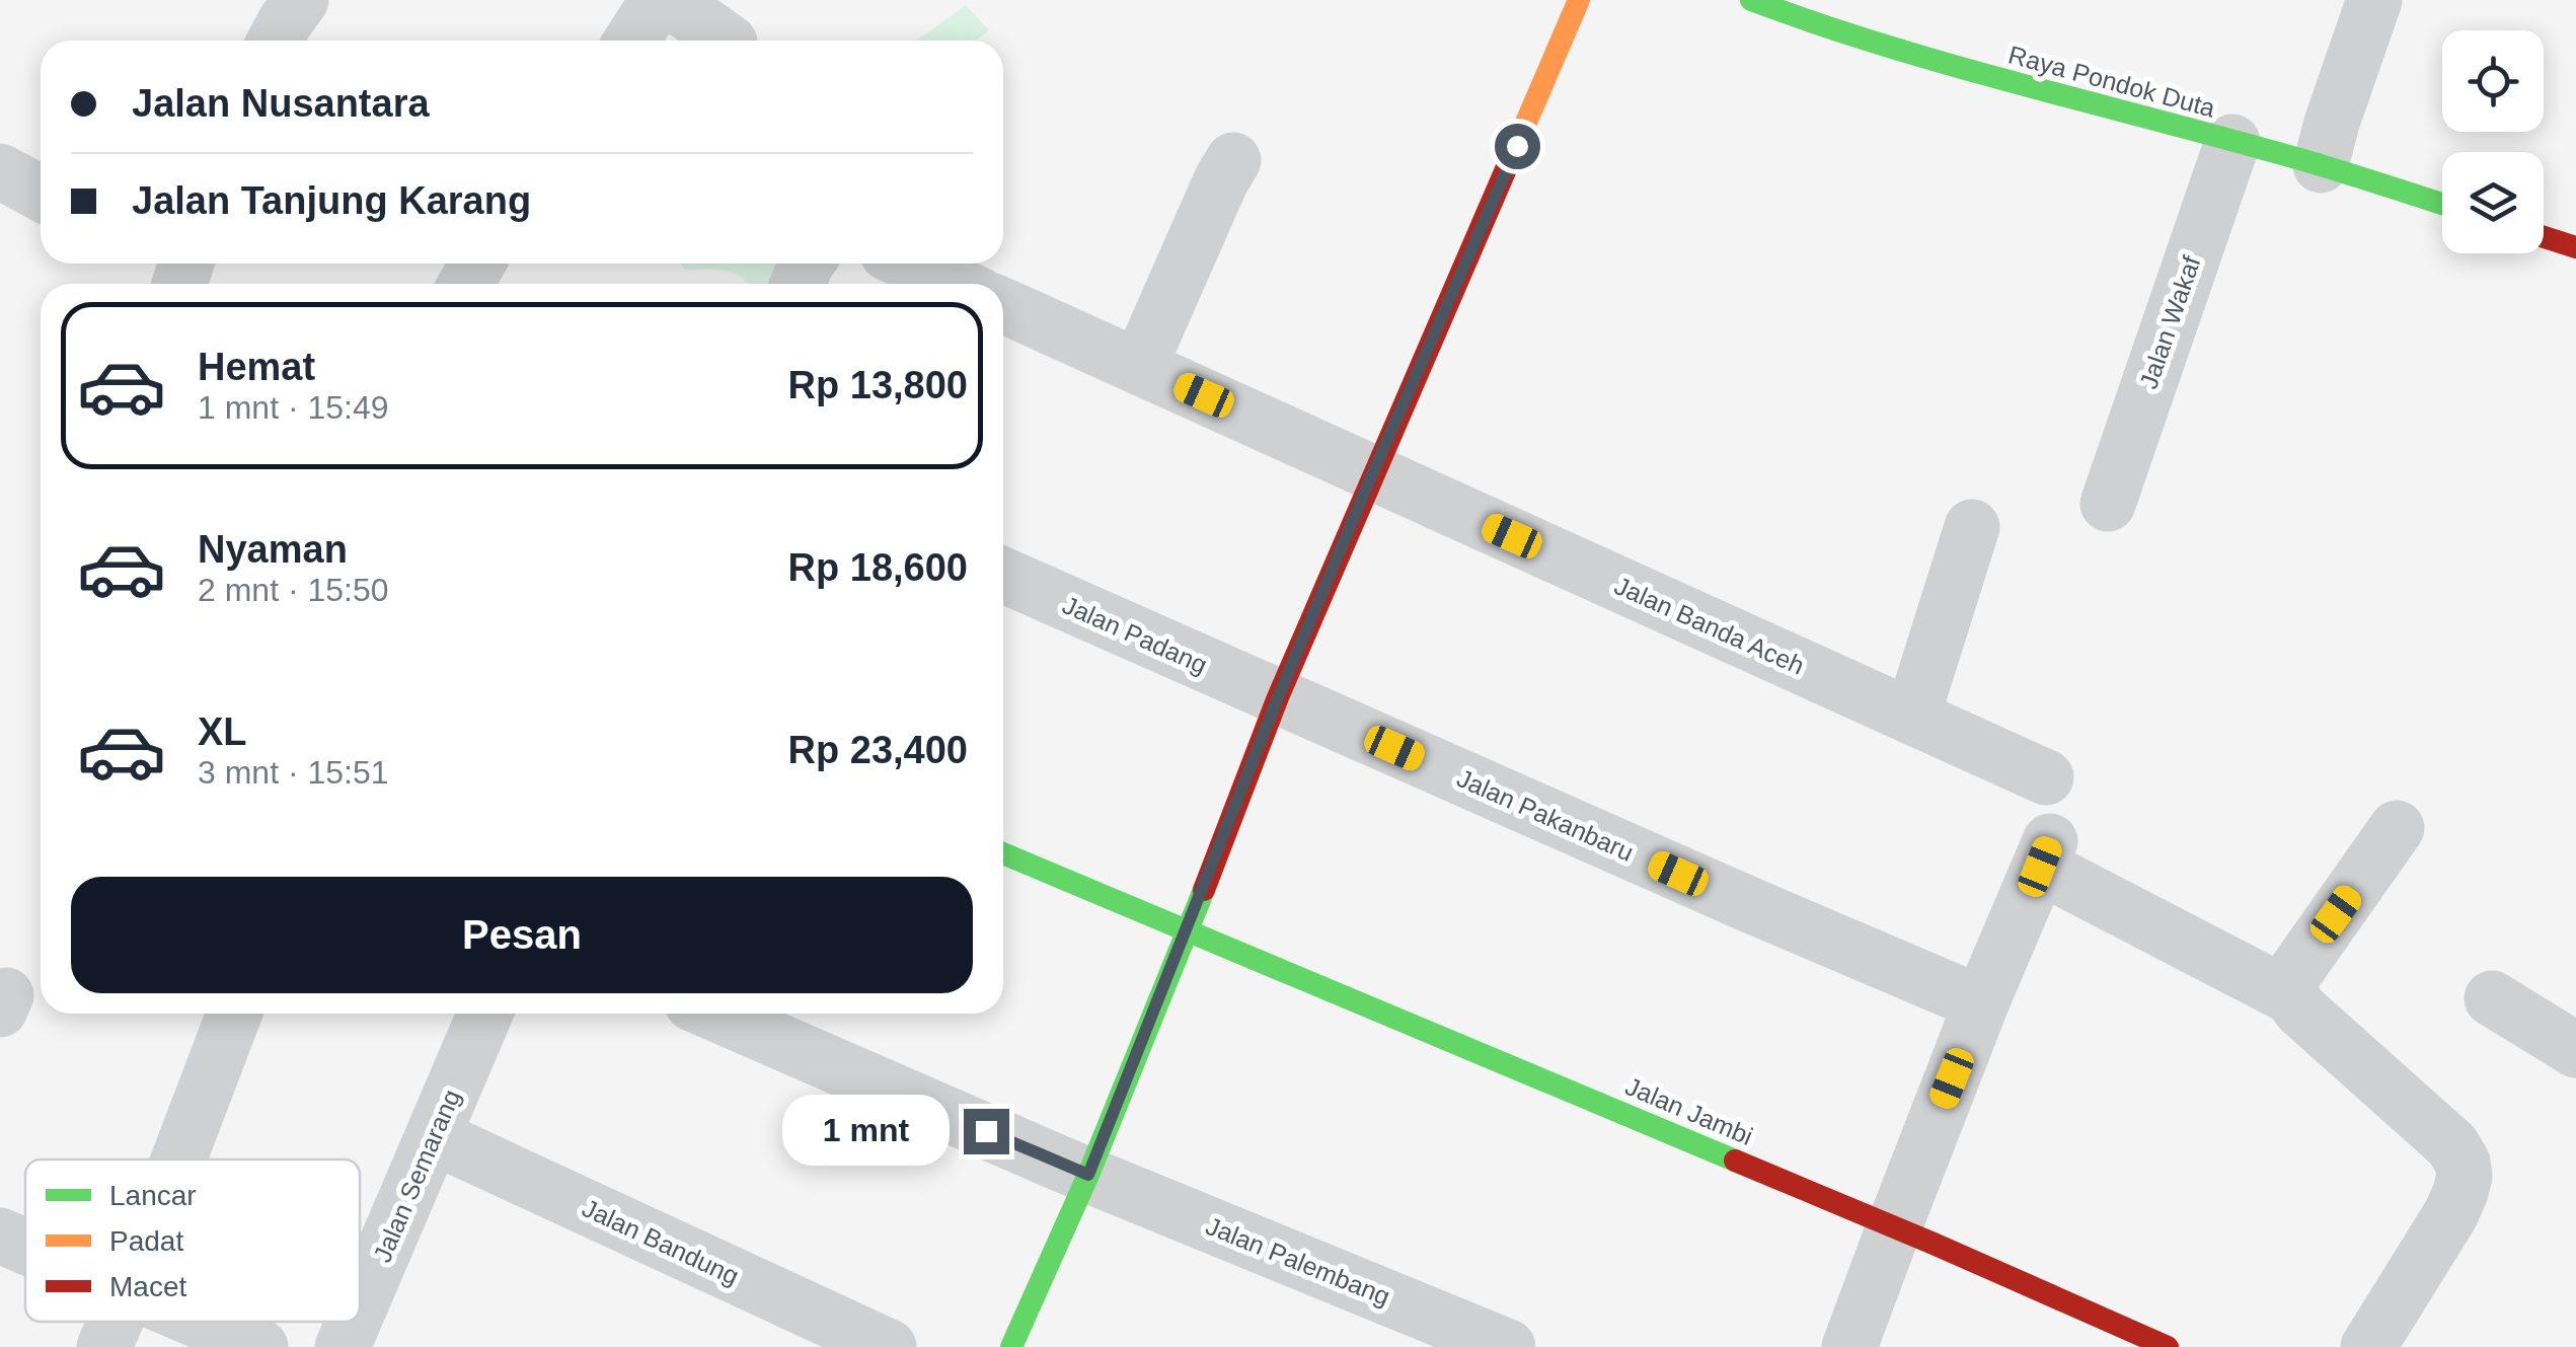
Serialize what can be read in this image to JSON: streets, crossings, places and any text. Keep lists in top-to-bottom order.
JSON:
{
  "streets": {
    "street": [
      "Raya Pondok Duta",
      "Jalan Wakaf",
      "Jalan Banda Aceh",
      "Jalan Padang",
      "Jalan Pakanbaru",
      "Jalan Jambi",
      "Jalan Semarang",
      "Jalan Bandung",
      "Jalan Palembang"
    ]
  },
  "crossings": [
    ["Raya Pondok Duta", "Jalan Wakaf"],
    ["Jalan Padang", "Jalan Pakanbaru"],
    ["Jalan Semarang", "Jalan Bandung"]
  ],
  "legend": ["Lancar", "Padat", "Macet"],
  "page": {
    "banner": ["Jalan Nusantara", "Jalan Tanjung Karang"],
    "list": [
      {
        "name": "Hemat",
        "note": "1 mnt · 15:49",
        "value": "Rp 13,800"
      },
      {
        "name": "Nyaman",
        "note": "2 mnt · 15:50",
        "value": "Rp 18,600"
      },
      {
        "name": "XL",
        "note": "3 mnt · 15:51",
        "value": "Rp 23,400"
      }
    ],
    "buttons": "Pesan",
    "bubble": "1 mnt"
  }
}
